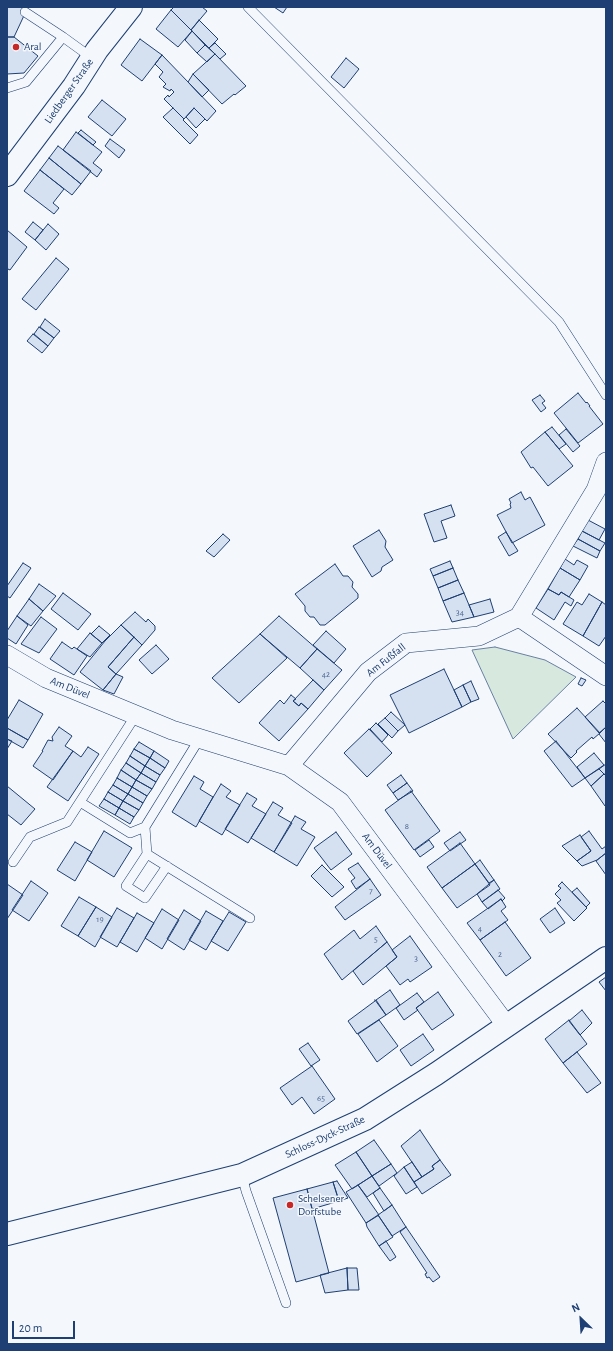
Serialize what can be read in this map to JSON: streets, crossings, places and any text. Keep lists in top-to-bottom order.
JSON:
{
  "streets": {
    "street": [
      "Liedberger Straße",
      "Am Fußfall",
      "Am Düvel",
      "Schloss-Dyck-Straße"
    ]
  },
  "crossings": [
    ["Am Fußfall", "Am Düvel"],
    ["Am Düvel", "Schloss-Dyck-Straße"]
  ],
  "places": ["Aral", "Schelsener Dorfstube"],
  "house_numbers": [
    "34",
    "42",
    "8",
    "7",
    "19",
    "4",
    "5",
    "2",
    "3",
    "65"
  ],
  "scale_bar": "20 m",
  "north": "top left"
}
